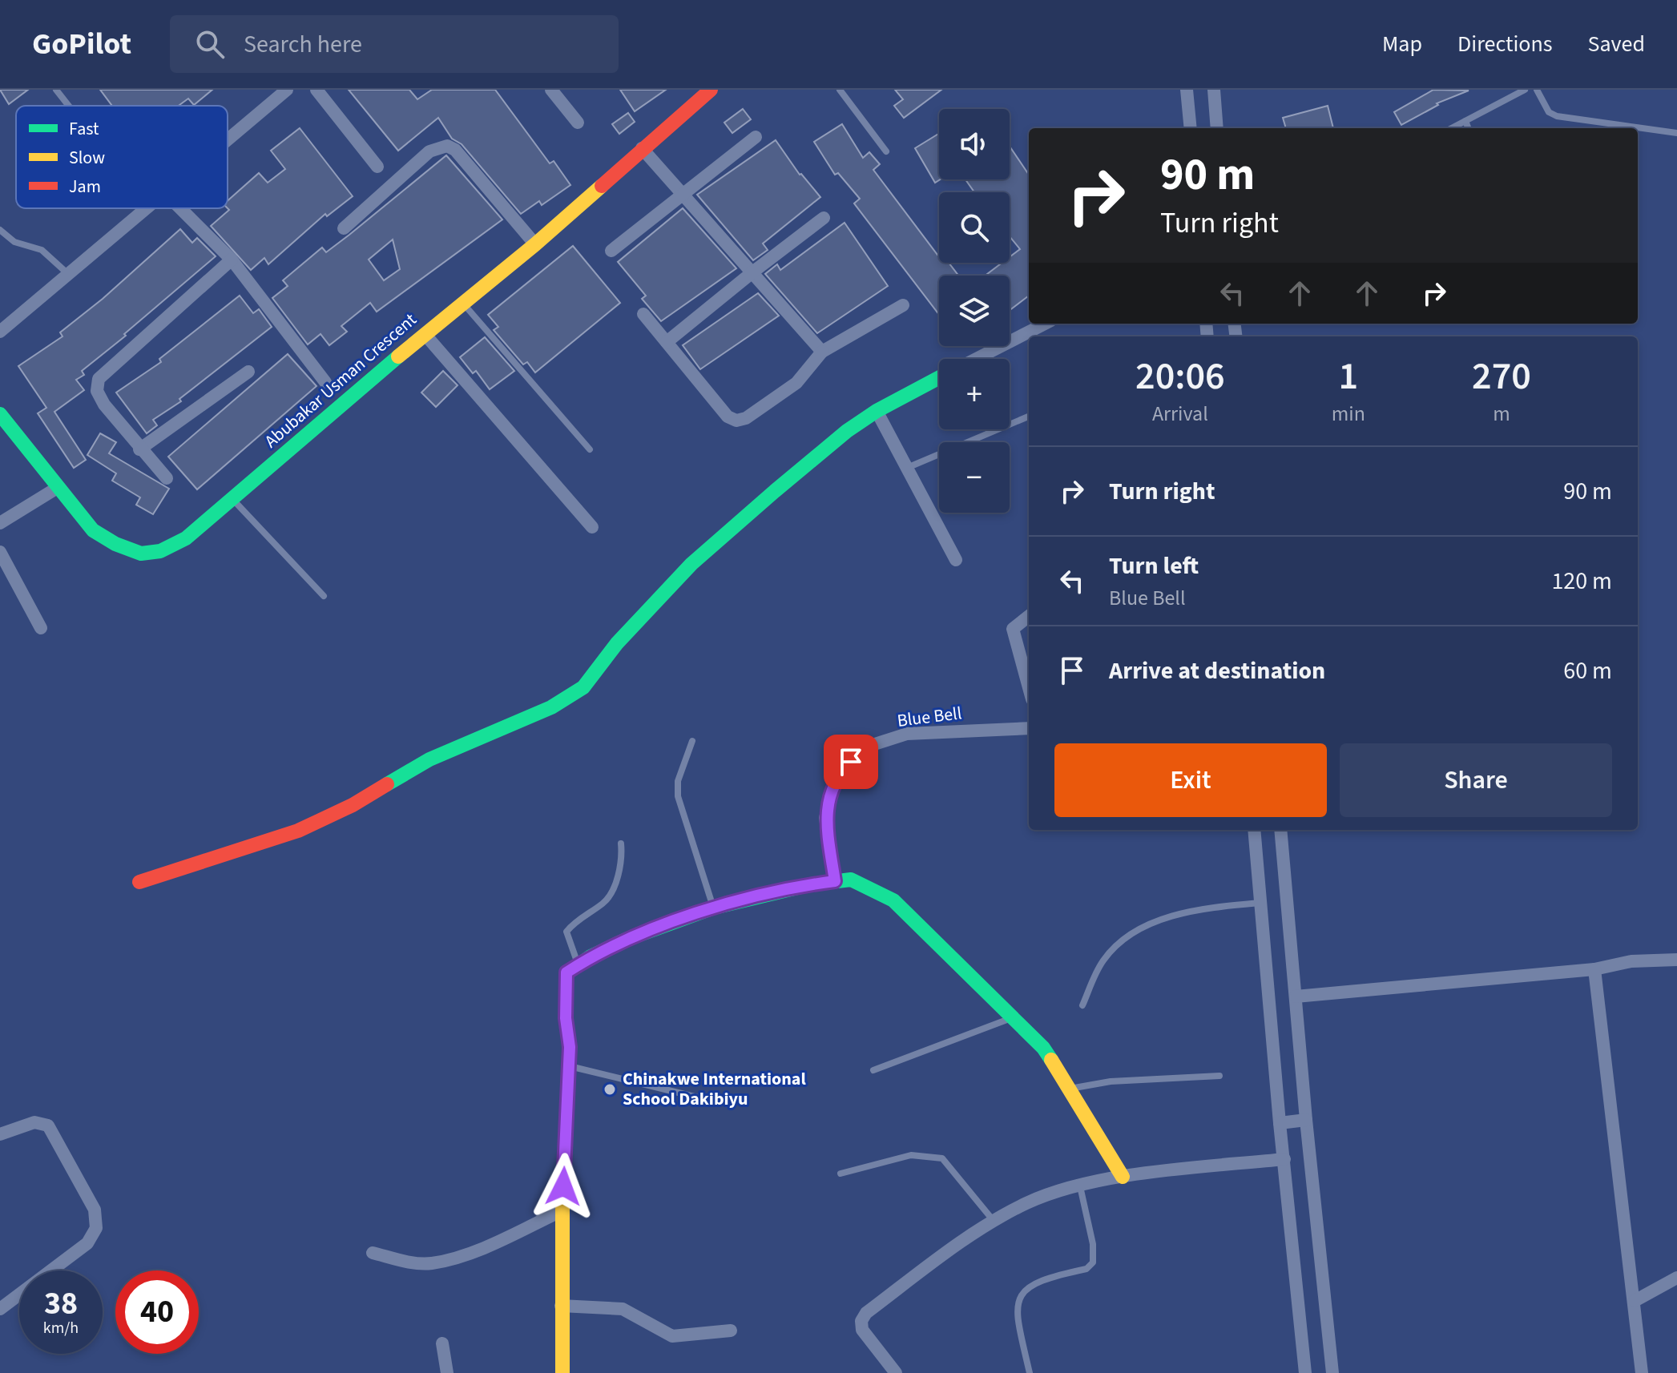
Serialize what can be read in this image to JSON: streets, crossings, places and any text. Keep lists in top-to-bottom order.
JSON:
{
  "streets": {
    "street": ["Abubakar Usman Crescent", "Blue Bell"]
  },
  "places": ["Chinakwe International School Dakibiyu"],
  "legend": ["Fast", "Slow", "Jam"],
  "page": {
    "header": "GoPilot",
    "search": "Search here",
    "nav": ["Map", "Directions", "Saved"],
    "map_buttons": ["+", "−"],
    "turn": ["90 m", "Turn right"],
    "eta": [
      "20:06",
      "Arrival",
      "1",
      "min",
      "270",
      "m"
    ],
    "list": [
      {
        "name": "Turn right",
        "value": "90 m"
      },
      {
        "name": "Turn left",
        "note": "Blue Bell",
        "value": "120 m"
      },
      {
        "name": "Arrive at destination",
        "value": "60 m"
      }
    ],
    "buttons": ["Exit", "Share"],
    "speed": "38 km/h",
    "limit": "40"
  }
}
